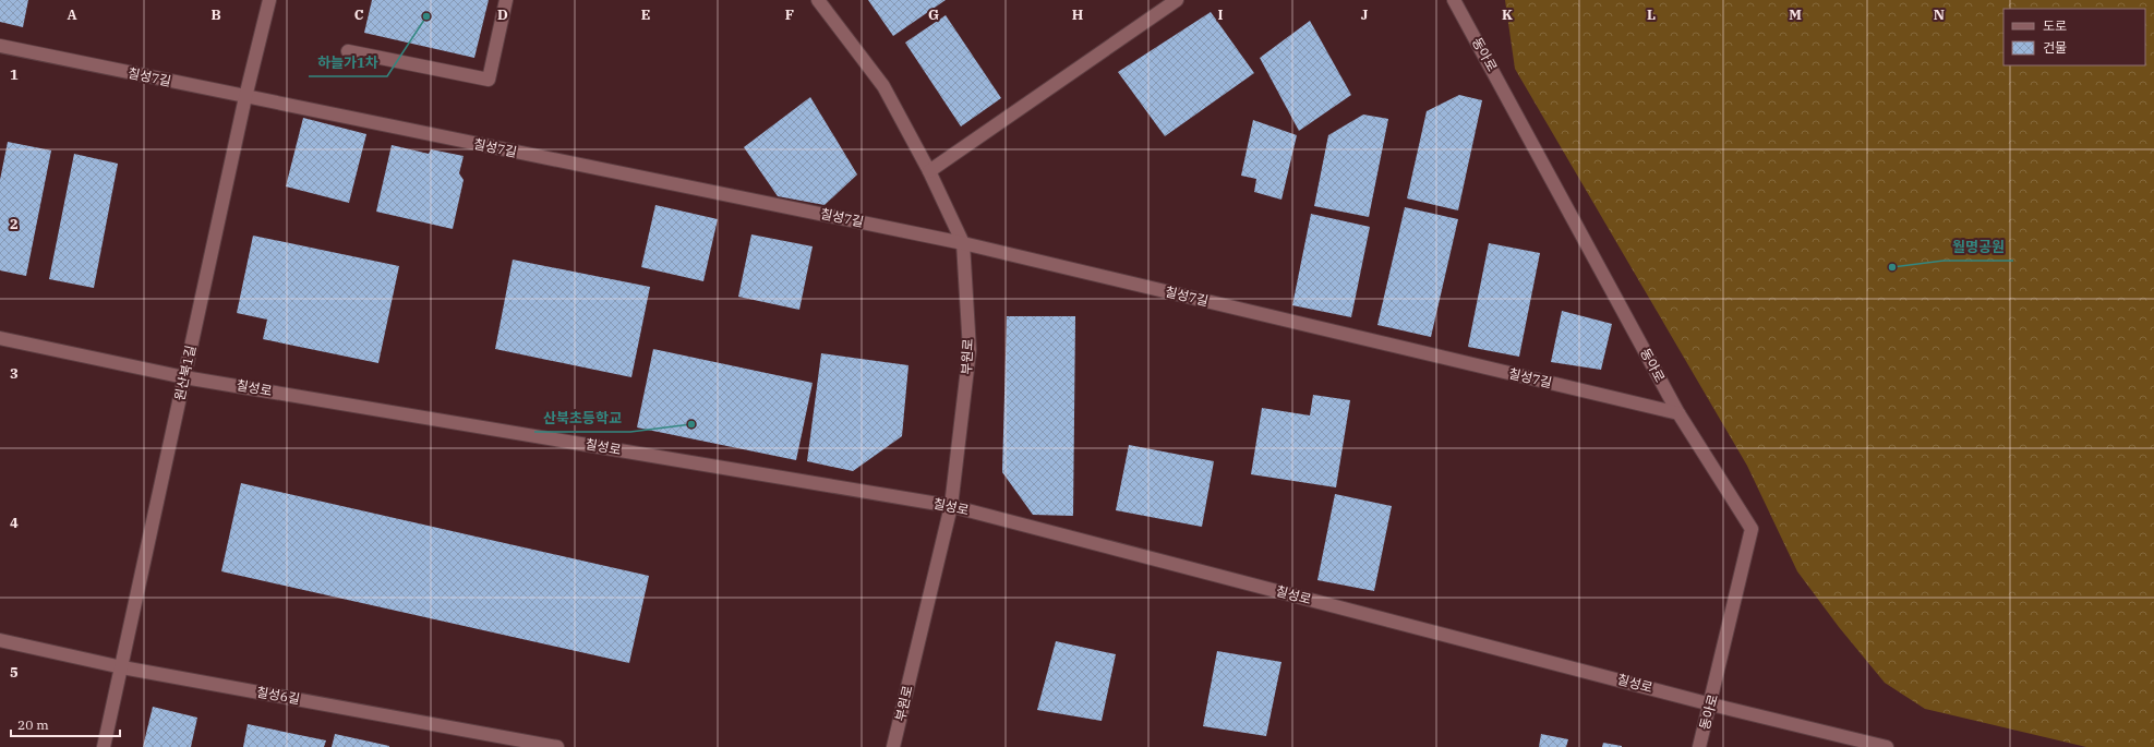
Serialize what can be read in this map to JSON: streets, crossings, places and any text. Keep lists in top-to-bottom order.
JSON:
{
  "streets": {
    "street": [
      "동아로",
      "칠성7길",
      "부원로",
      "원산북1길",
      "칠성로",
      "칠성6길"
    ]
  },
  "crossings": [
    ["동아로", "칠성7길"],
    ["동아로", "칠성로"],
    ["칠성7길", "부원로"],
    ["칠성7길", "원산북1길"],
    ["부원로", "칠성로"],
    ["원산북1길", "칠성로"],
    ["원산북1길", "칠성6길"]
  ],
  "places": ["하늘가1차", "월명공원", "산북초등학교"],
  "legend": ["도로", "건물"],
  "scale_bar": "20 m",
  "grid": {
    "columns": [
      "A",
      "B",
      "C",
      "D",
      "E",
      "F",
      "G",
      "H",
      "I",
      "J",
      "K",
      "L",
      "M",
      "N"
    ],
    "rows": [
      "1",
      "2",
      "3",
      "4",
      "5"
    ]
  }
}
